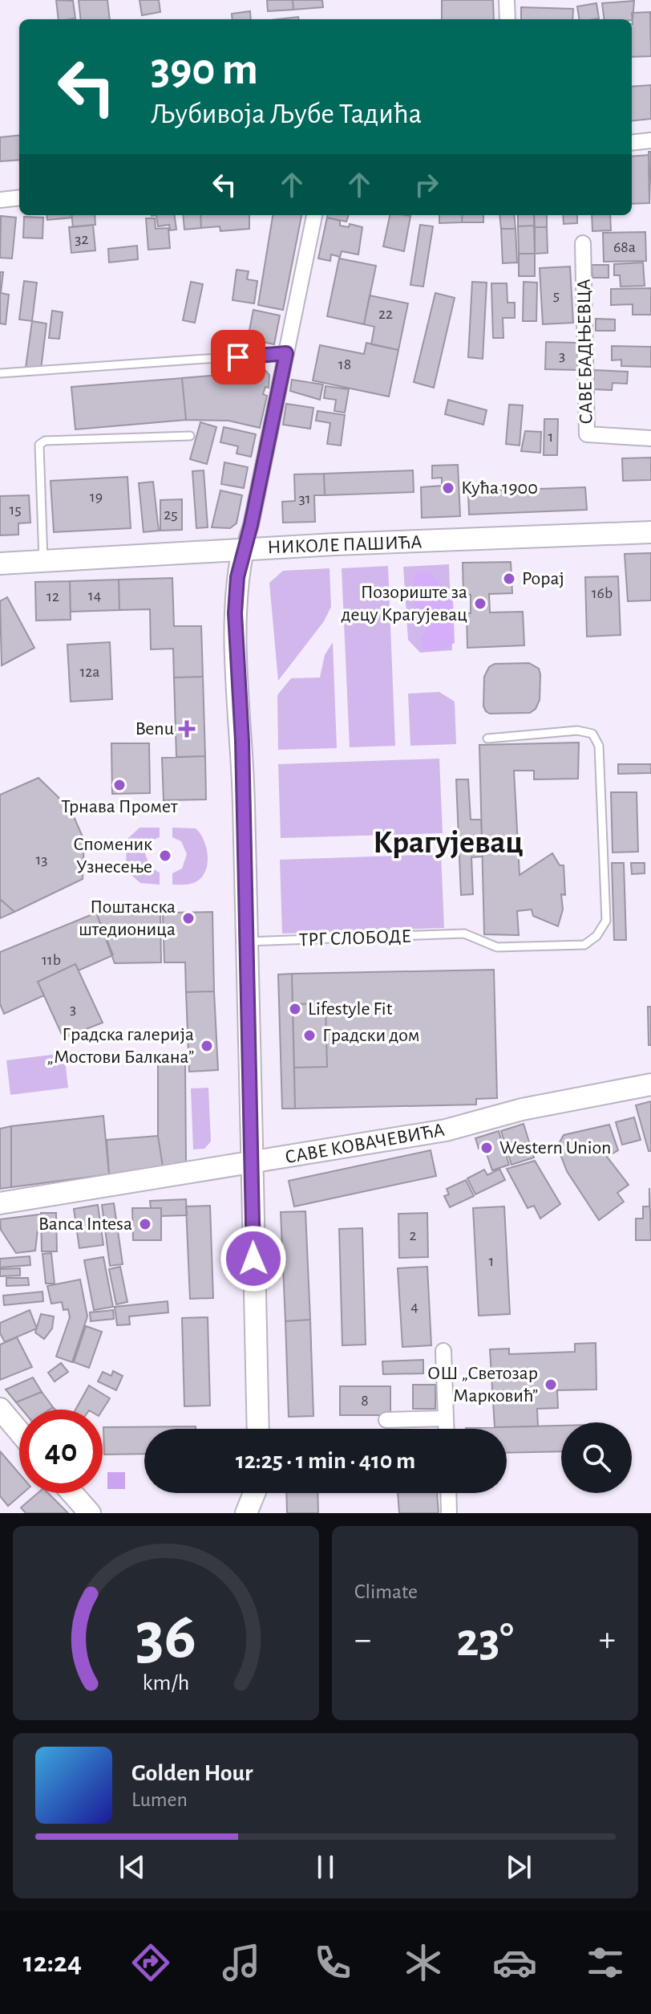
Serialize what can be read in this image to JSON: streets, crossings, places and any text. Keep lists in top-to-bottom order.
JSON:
{
  "streets": {
    "street": ["САВЕ БАДЊЕВЦА", "НИКОЛЕ ПАШИЋА", "САВЕ КОВАЧЕВИЋА"],
    "lane": ["ТРГ СЛОБОДЕ"]
  },
  "districts": ["Крагујевац"],
  "places": {
    "other": [
      "Кућа 1900",
      "Popaj",
      "Позориште за децу Крагујевац",
      "Трнава Промет",
      "Споменик Узнесење",
      "Поштанска штедионица",
      "Lifestyle Fit",
      "Градски дом",
      "Градска галерија „Мостови Балкана”",
      "Western Union",
      "Banca Intesa",
      "ОШ „Светозар Марковић”"
    ],
    "health": ["Benu"]
  },
  "house_numbers": [
    "32",
    "68a",
    "5",
    "22",
    "3",
    "18",
    "1",
    "19",
    "31",
    "15",
    "25",
    "16b",
    "14",
    "12",
    "12a",
    "13",
    "11b",
    "3",
    "2",
    "1",
    "4",
    "8"
  ],
  "page": {
    "turn": ["390 m", "Љубивоја Љубе Тадића"],
    "limit": "40",
    "trip": "12:25 · 1 min · 410 m",
    "tile": "Climate",
    "heat": ["−", "23°", "+"],
    "song": ["Golden Hour", "Lumen"],
    "tabs": "12:24",
    "gauge": ["36", "km/h"]
  }
}
